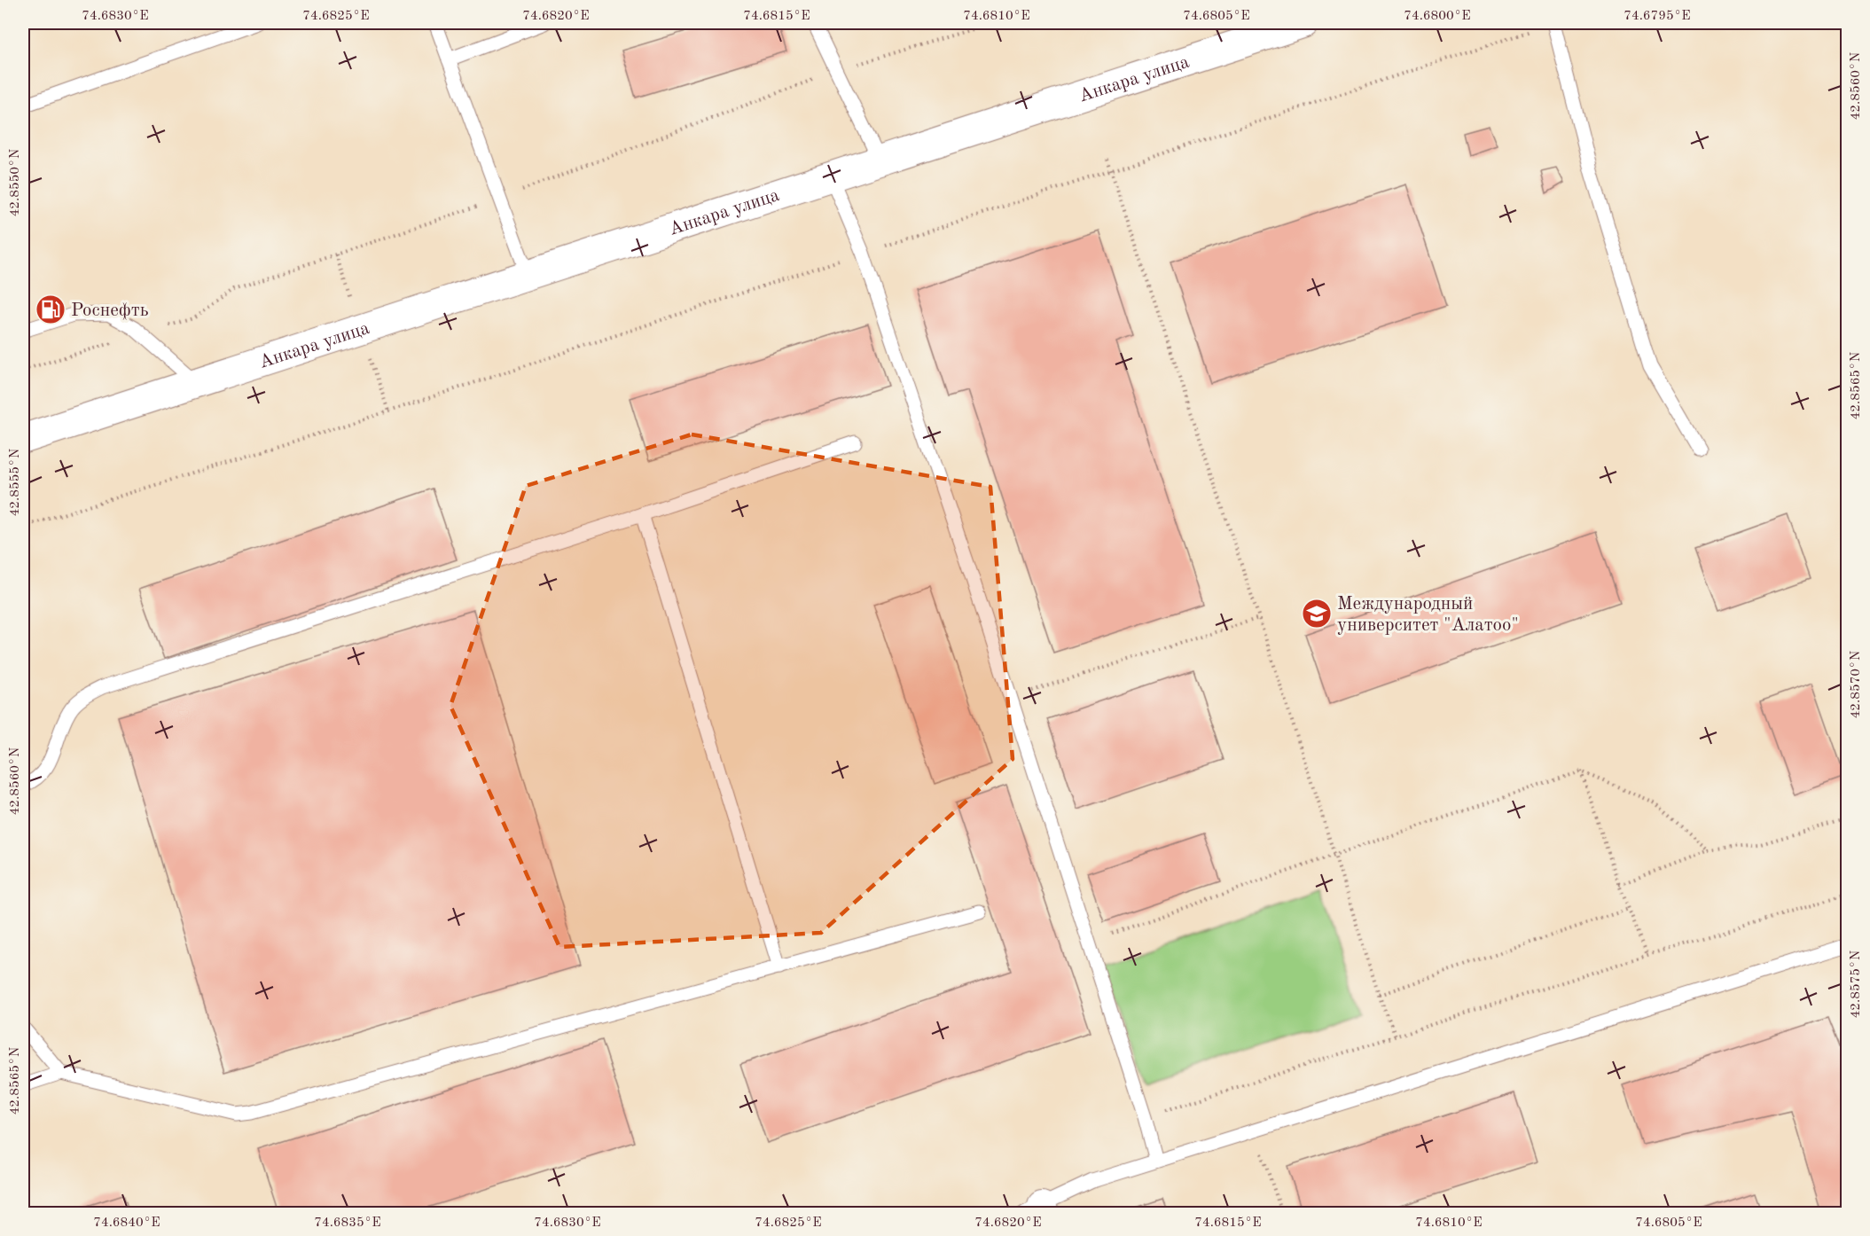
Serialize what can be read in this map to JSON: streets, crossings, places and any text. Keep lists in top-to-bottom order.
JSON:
{
  "streets": {
    "main road": ["Анкара улица"]
  },
  "places": {
    "fuel station": ["Роснефть"],
    "school or university": ["Международный университет \"Алатоо\""]
  },
  "coordinates": [
    "74.6830°E",
    "74.6825°E",
    "74.6820°E",
    "74.6815°E",
    "74.6810°E",
    "74.6805°E",
    "74.6800°E",
    "74.6795°E",
    "42.8560°N",
    "42.8550°N",
    "42.8565°N",
    "42.8555°N",
    "42.8570°N",
    "42.8575°N",
    "74.6840°E",
    "74.6835°E"
  ]
}
